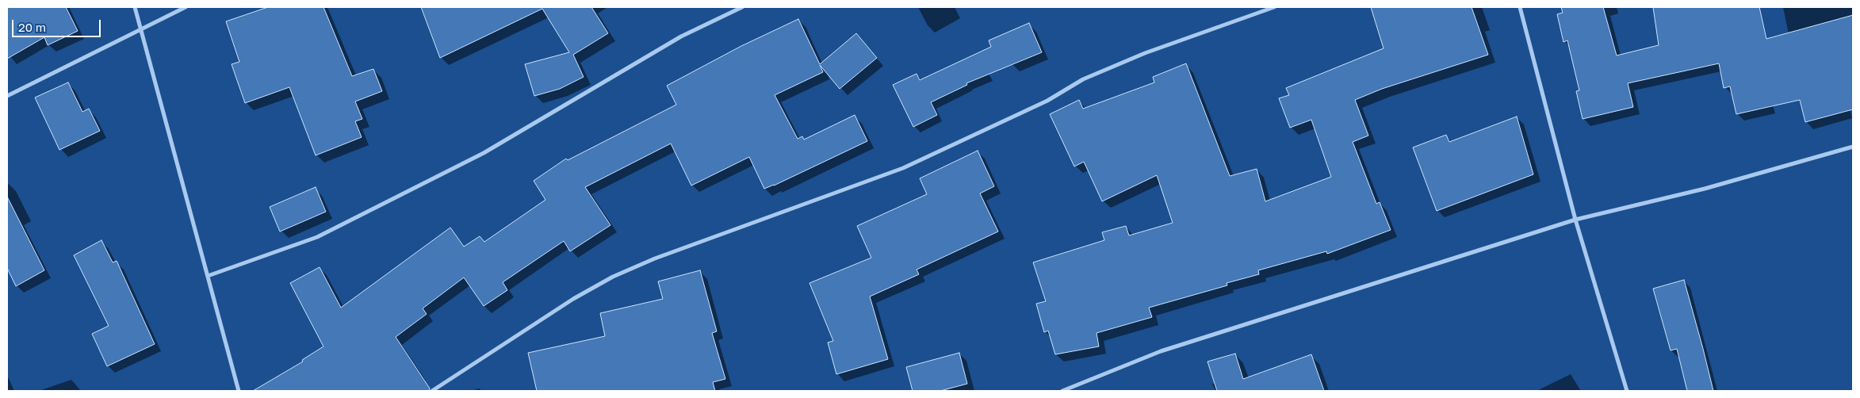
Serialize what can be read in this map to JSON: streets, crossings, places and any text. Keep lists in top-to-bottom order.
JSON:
{
  "scale_bar": "20 m"
}
